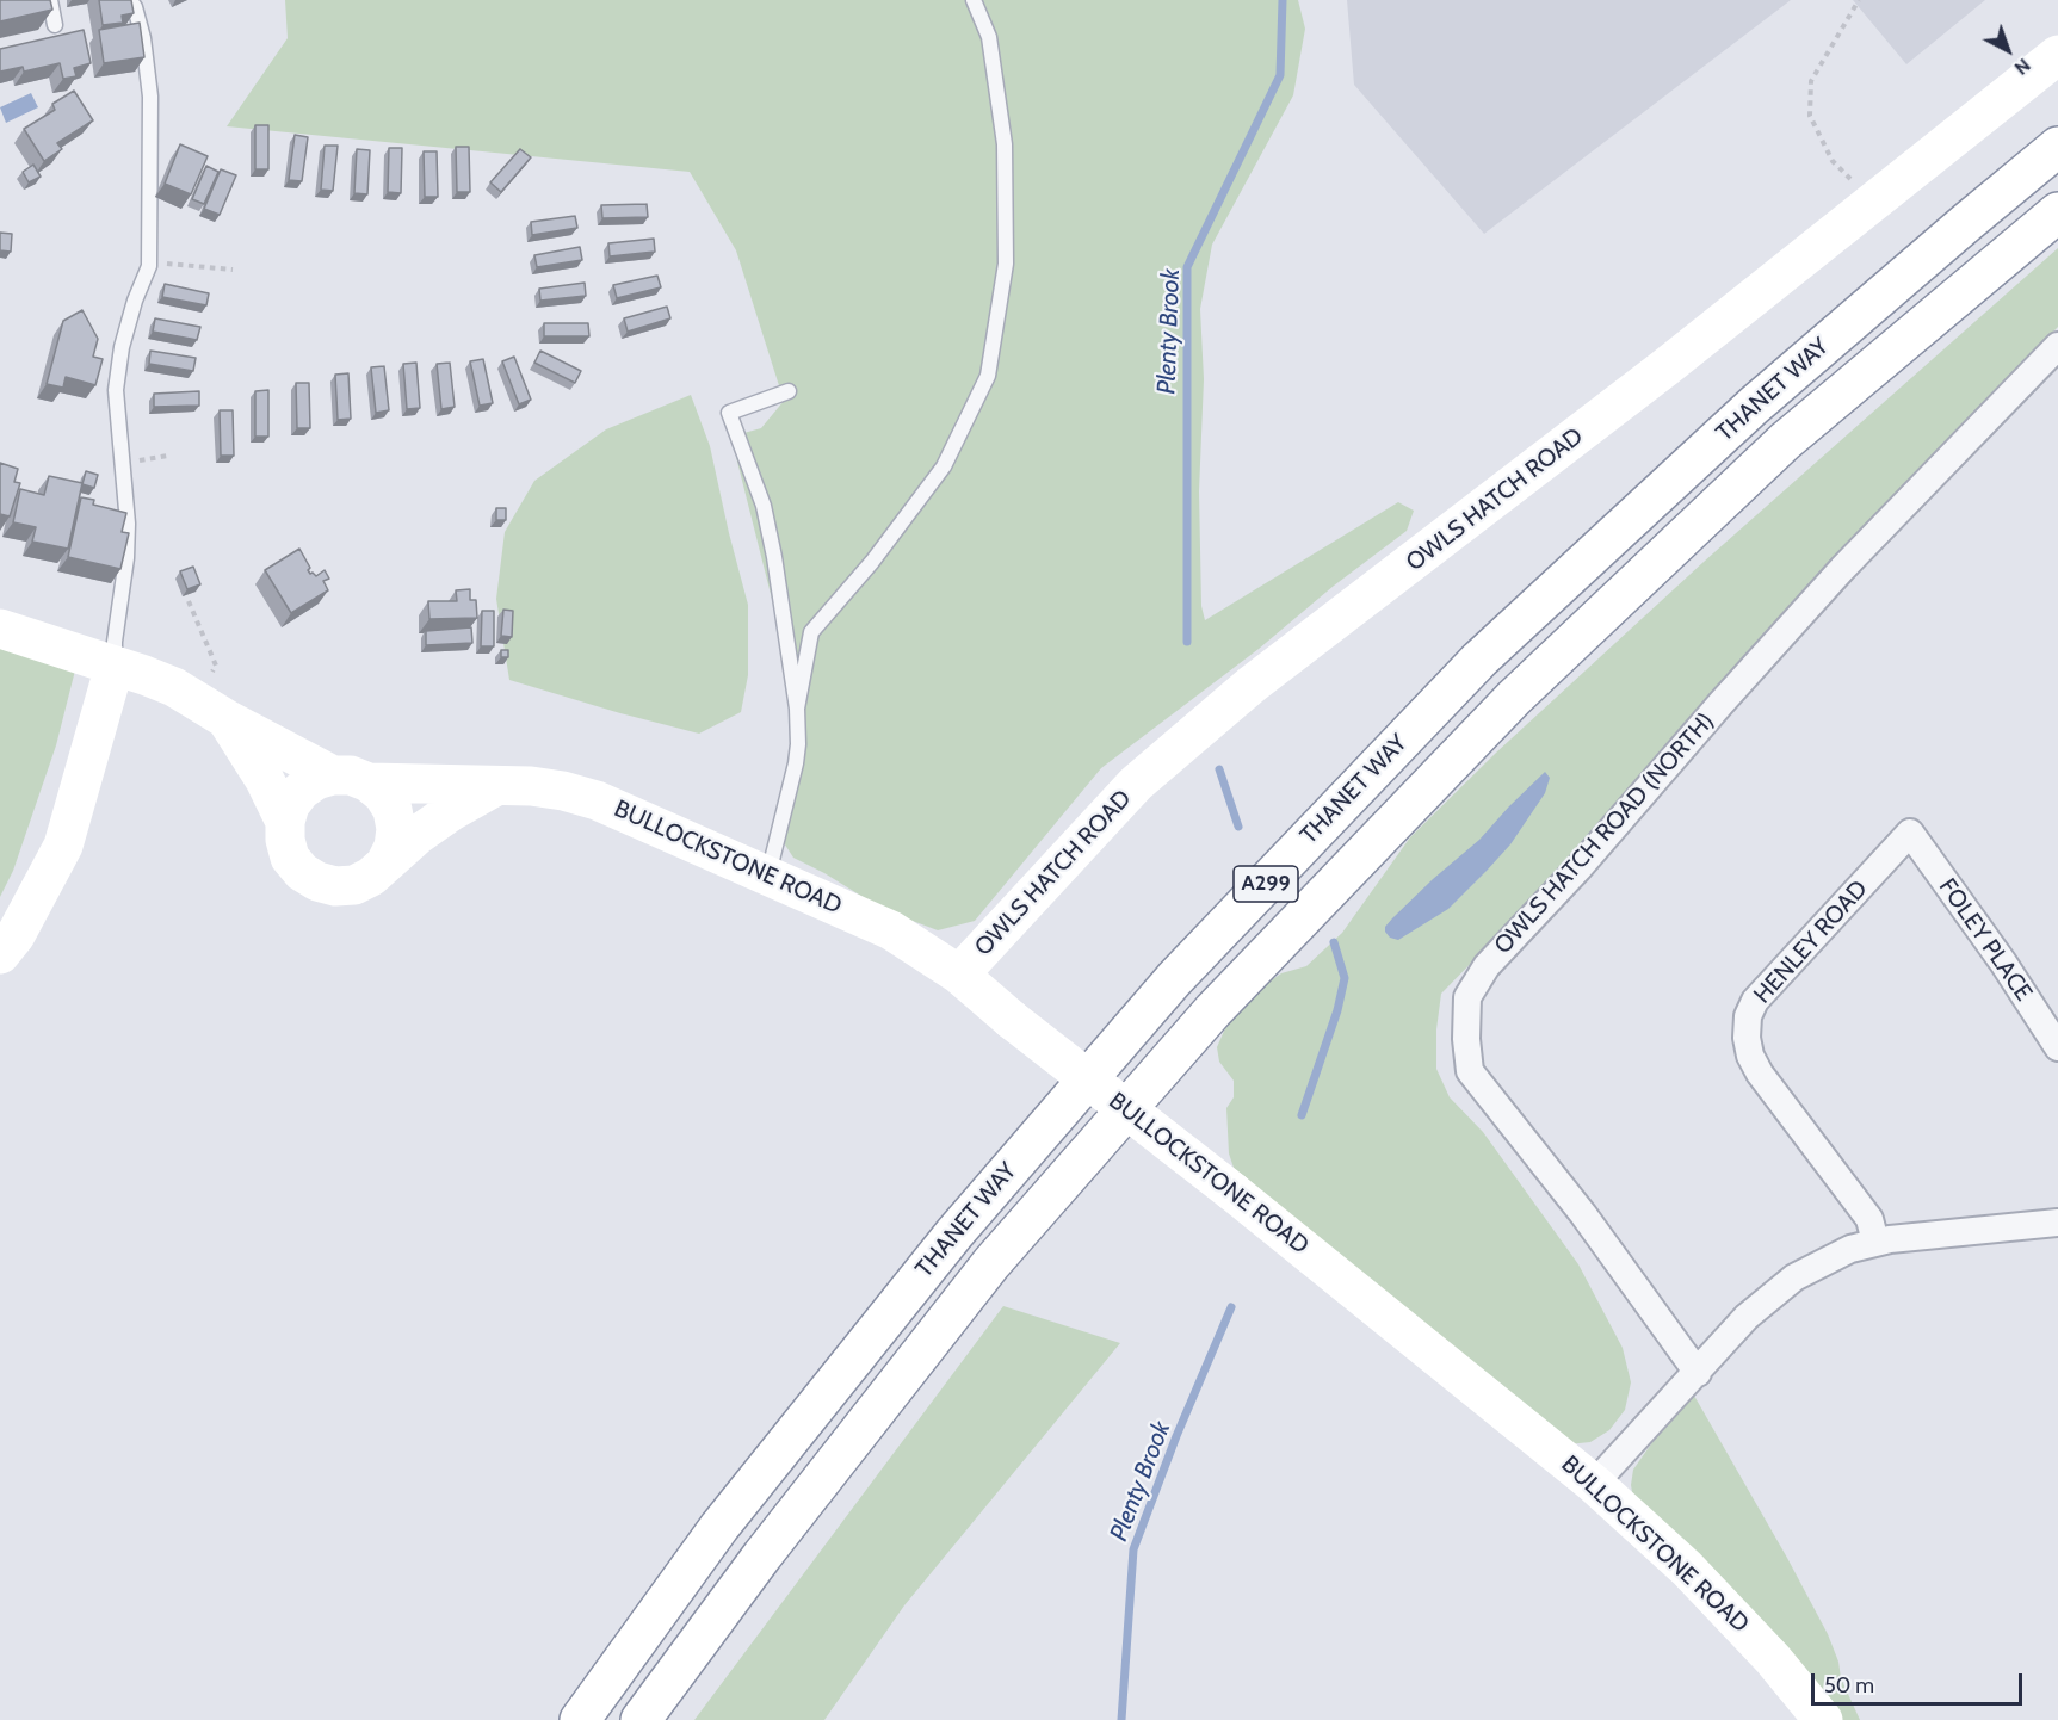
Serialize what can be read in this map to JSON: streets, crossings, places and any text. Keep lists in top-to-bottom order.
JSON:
{
  "streets": {
    "main road": [
      "THANET WAY",
      "OWLS HATCH ROAD",
      "BULLOCKSTONE ROAD",
      "A299"
    ],
    "street": ["OWLS HATCH ROAD (NORTH)", "FOLEY PLACE", "HENLEY ROAD"]
  },
  "crossings": [
    ["OWLS HATCH ROAD", "BULLOCKSTONE ROAD"],
    ["FOLEY PLACE", "HENLEY ROAD"]
  ],
  "water": ["Plenty Brook"],
  "scale_bar": "50 m",
  "north": "bottom right"
}
